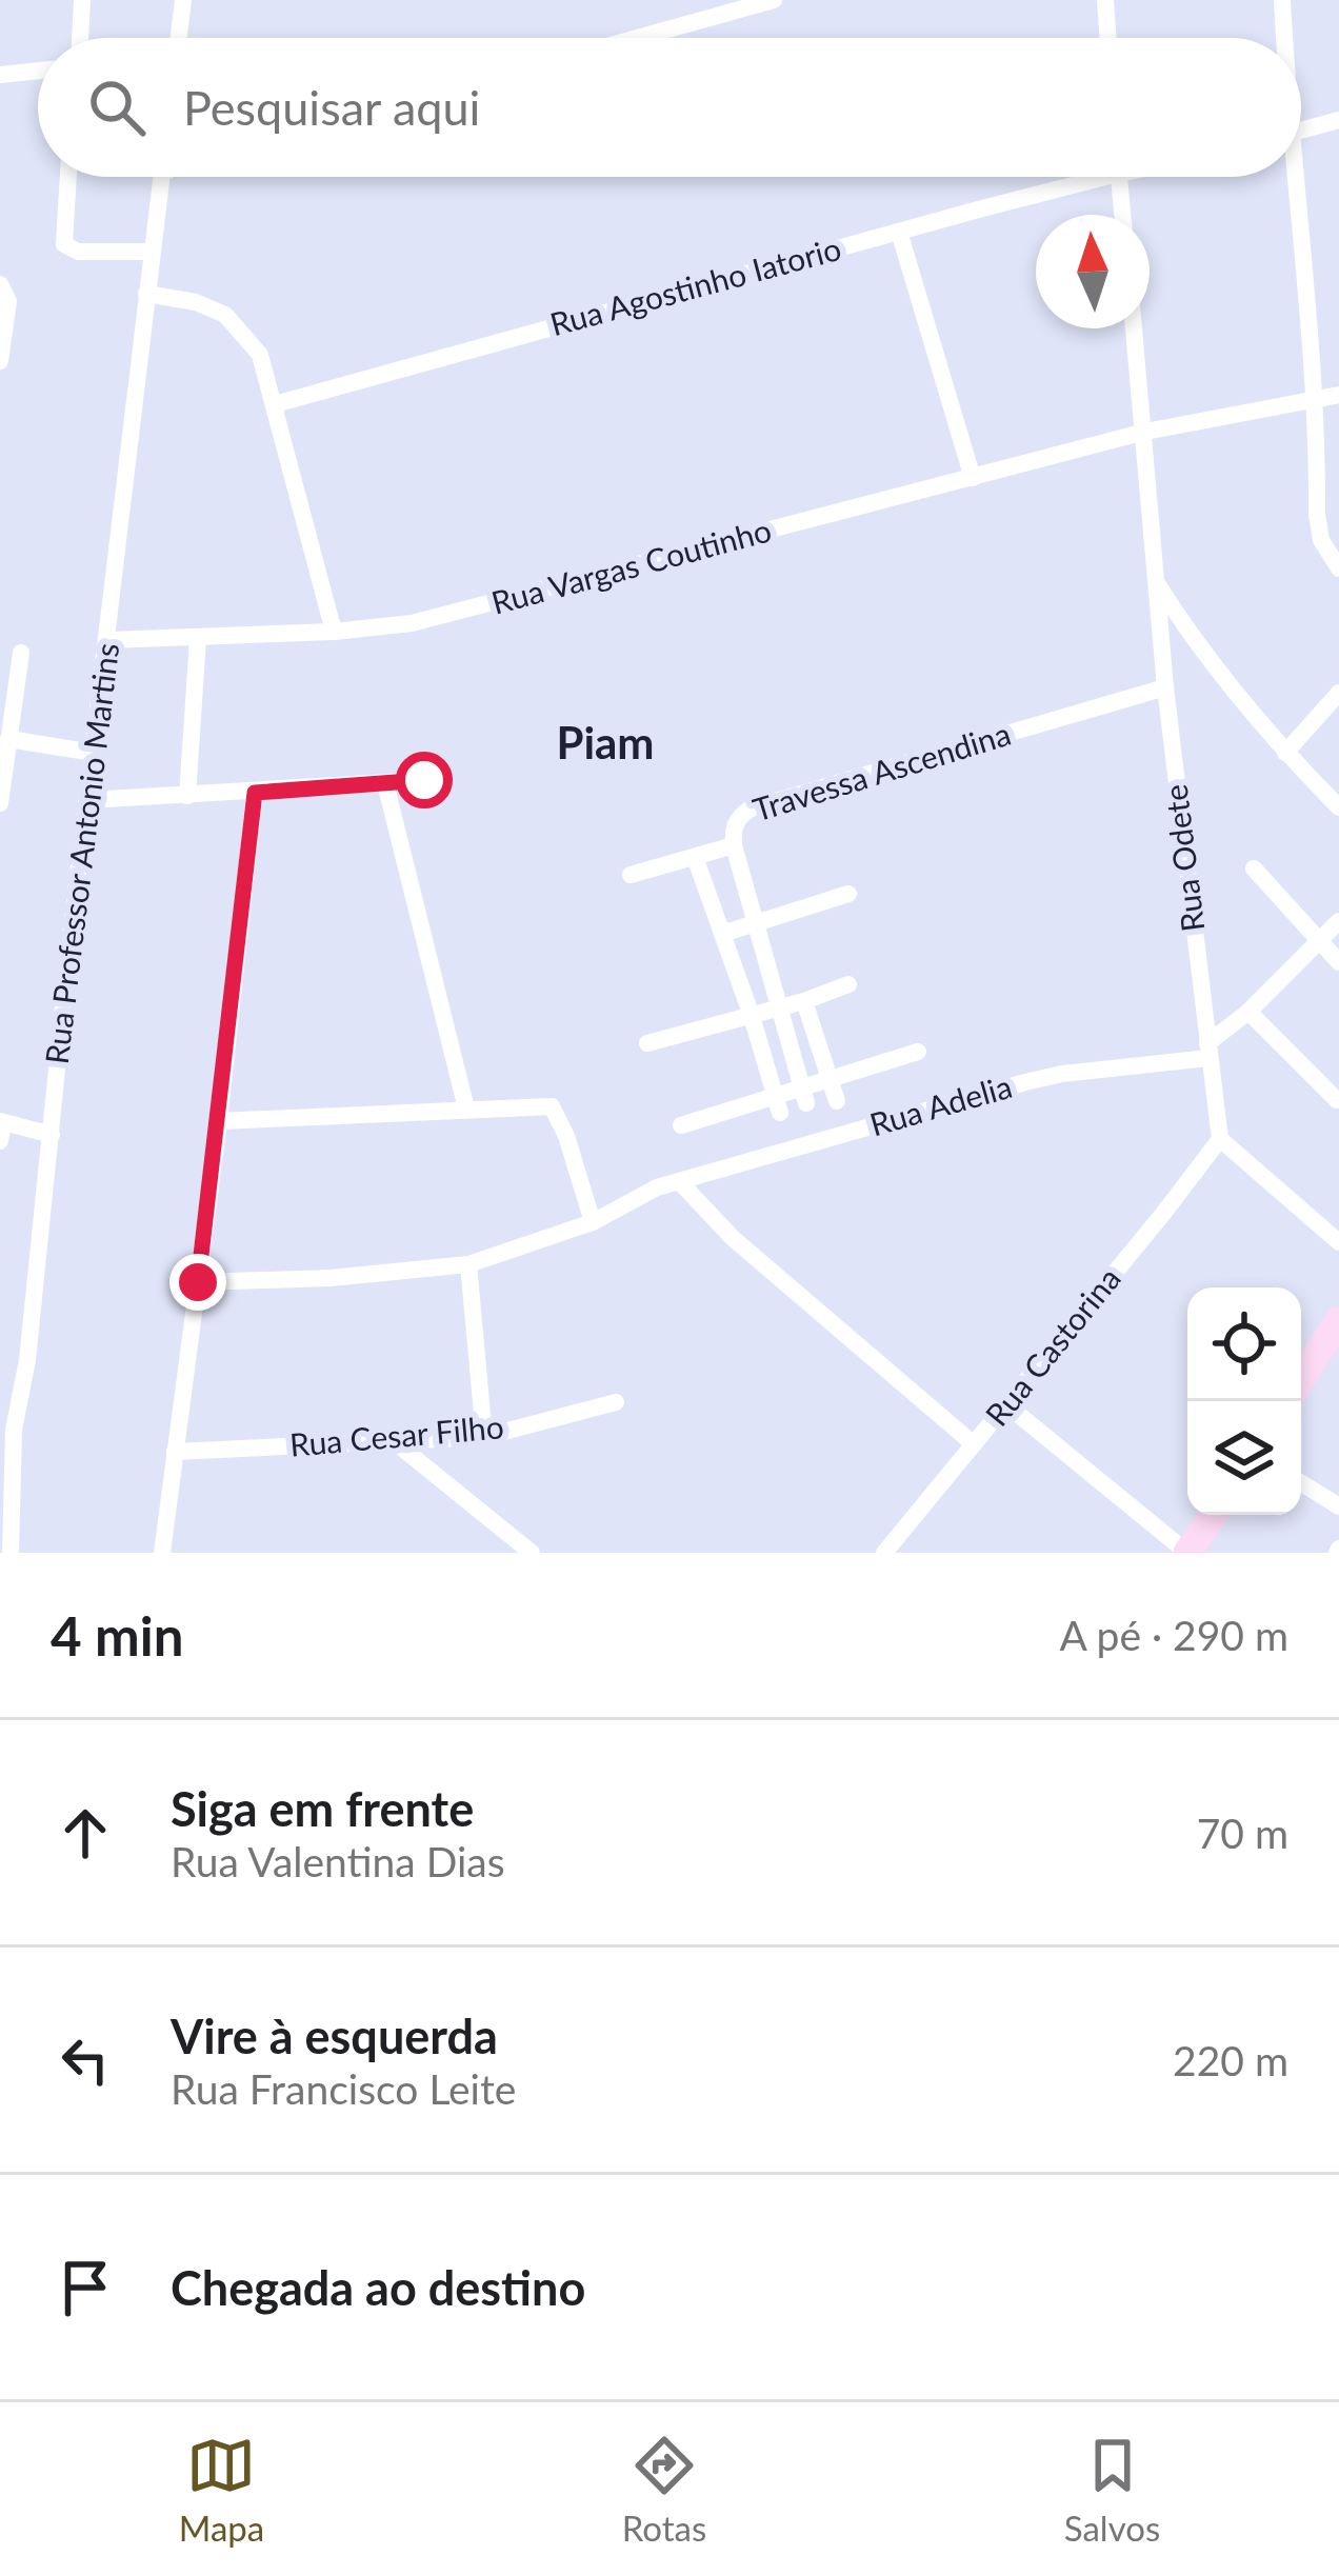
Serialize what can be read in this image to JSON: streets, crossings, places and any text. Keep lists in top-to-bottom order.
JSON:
{
  "streets": {
    "street": [
      "Rua Agostinho Iatorio",
      "Rua Vargas Coutinho",
      "Travessa Ascendina",
      "Rua Professor Antonio Martins",
      "Rua Odete",
      "Rua Adelia",
      "Rua Castorina",
      "Rua Cesar Filho"
    ]
  },
  "crossings": [
    ["Rua Vargas Coutinho", "Rua Professor Antonio Martins"],
    ["Rua Vargas Coutinho", "Rua Odete"],
    ["Travessa Ascendina", "Rua Odete"],
    ["Rua Odete", "Rua Adelia"],
    ["Rua Odete", "Rua Castorina"]
  ],
  "districts": ["Piam"],
  "north": "top",
  "page": {
    "search": "Pesquisar aqui",
    "heading": ["4 min", "A pé · 290 m"],
    "list": [
      ["Siga em frente", "Rua Valentina Dias", "70 m"],
      ["Vire à esquerda", "Rua Francisco Leite", "220 m"],
      "Chegada ao destino"
    ],
    "nav": ["Mapa", "Rotas", "Salvos"]
  }
}
